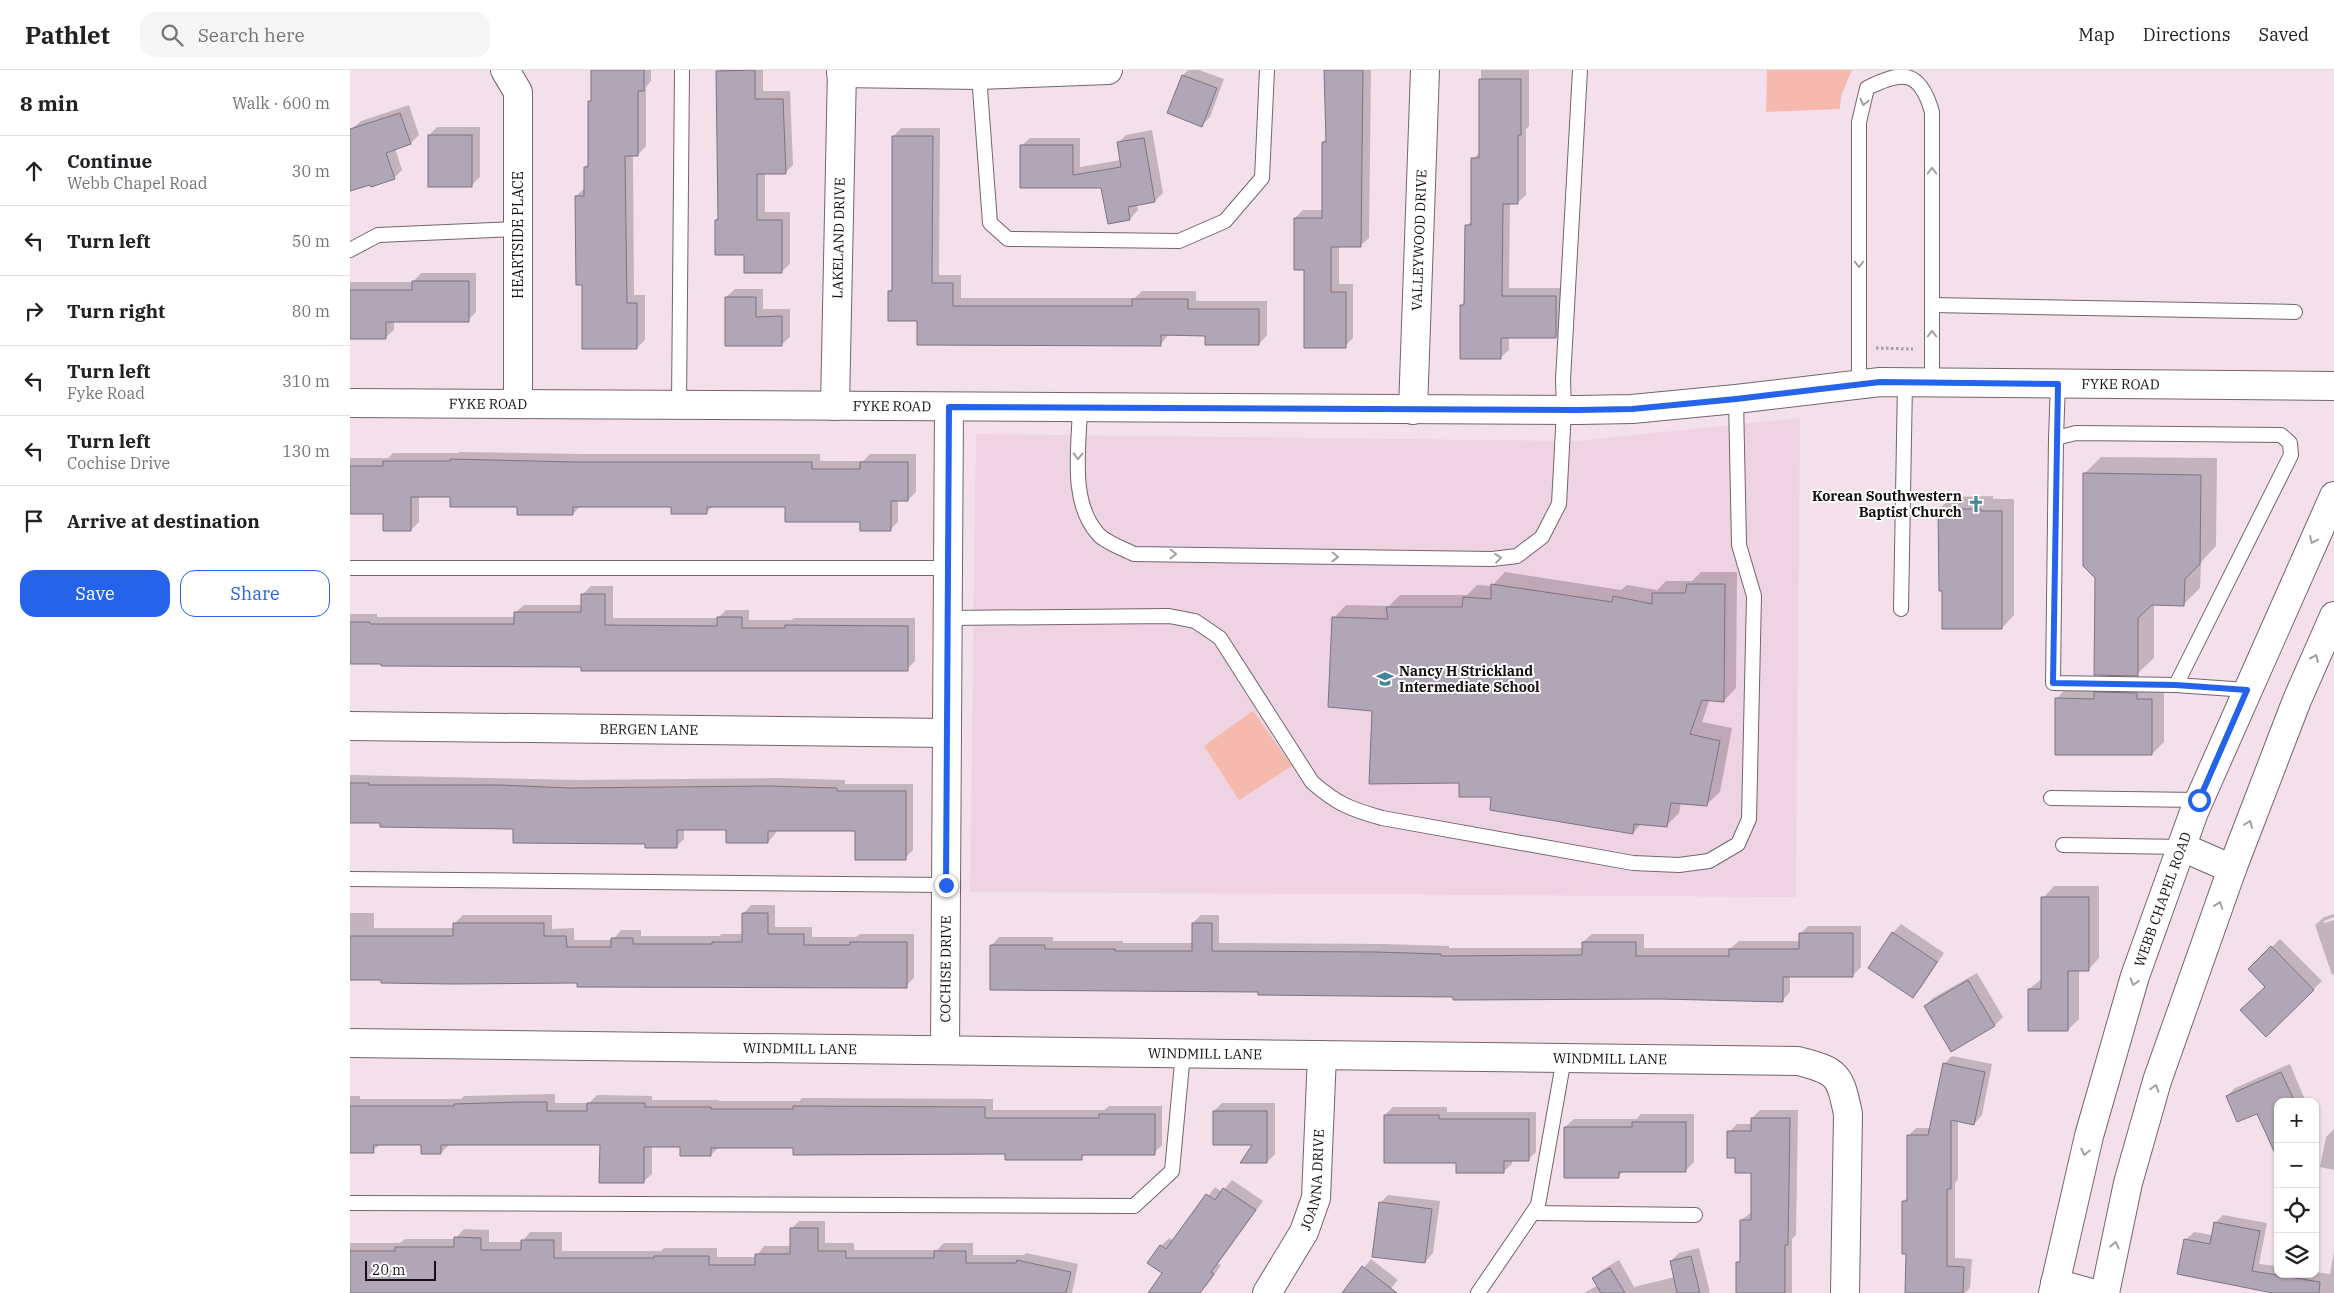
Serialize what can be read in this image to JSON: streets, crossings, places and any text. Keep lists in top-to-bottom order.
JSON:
{
  "streets": {
    "street": [
      "HEARTSIDE PLACE",
      "LAKELAND DRIVE",
      "VALLEYWOOD DRIVE",
      "FYKE ROAD",
      "BERGEN LANE",
      "WEBB CHAPEL ROAD",
      "COCHISE DRIVE",
      "WINDMILL LANE",
      "JOANNA DRIVE"
    ]
  },
  "crossings": [
    ["HEARTSIDE PLACE", "FYKE ROAD"],
    ["LAKELAND DRIVE", "FYKE ROAD"],
    ["VALLEYWOOD DRIVE", "FYKE ROAD"],
    ["FYKE ROAD", "COCHISE DRIVE"],
    ["BERGEN LANE", "COCHISE DRIVE"],
    ["COCHISE DRIVE", "WINDMILL LANE"],
    ["WINDMILL LANE", "JOANNA DRIVE"]
  ],
  "places": {
    "church": ["Korean Southwestern Baptist Church"],
    "school or university": ["Nancy H Strickland Intermediate School"]
  },
  "scale_bar": "20 m",
  "page": {
    "header": "Pathlet",
    "search": "Search here",
    "nav": ["Map", "Directions", "Saved"],
    "heading": ["8 min", "Walk · 600 m"],
    "list": [
      ["Continue", "Webb Chapel Road", "30 m"],
      ["Turn left", "50 m"],
      ["Turn right", "80 m"],
      ["Turn left", "Fyke Road", "310 m"],
      ["Turn left", "Cochise Drive", "130 m"],
      "Arrive at destination"
    ],
    "buttons": ["Save", "Share"],
    "map_buttons": ["+", "−"],
    "scale": "20 m"
  }
}
